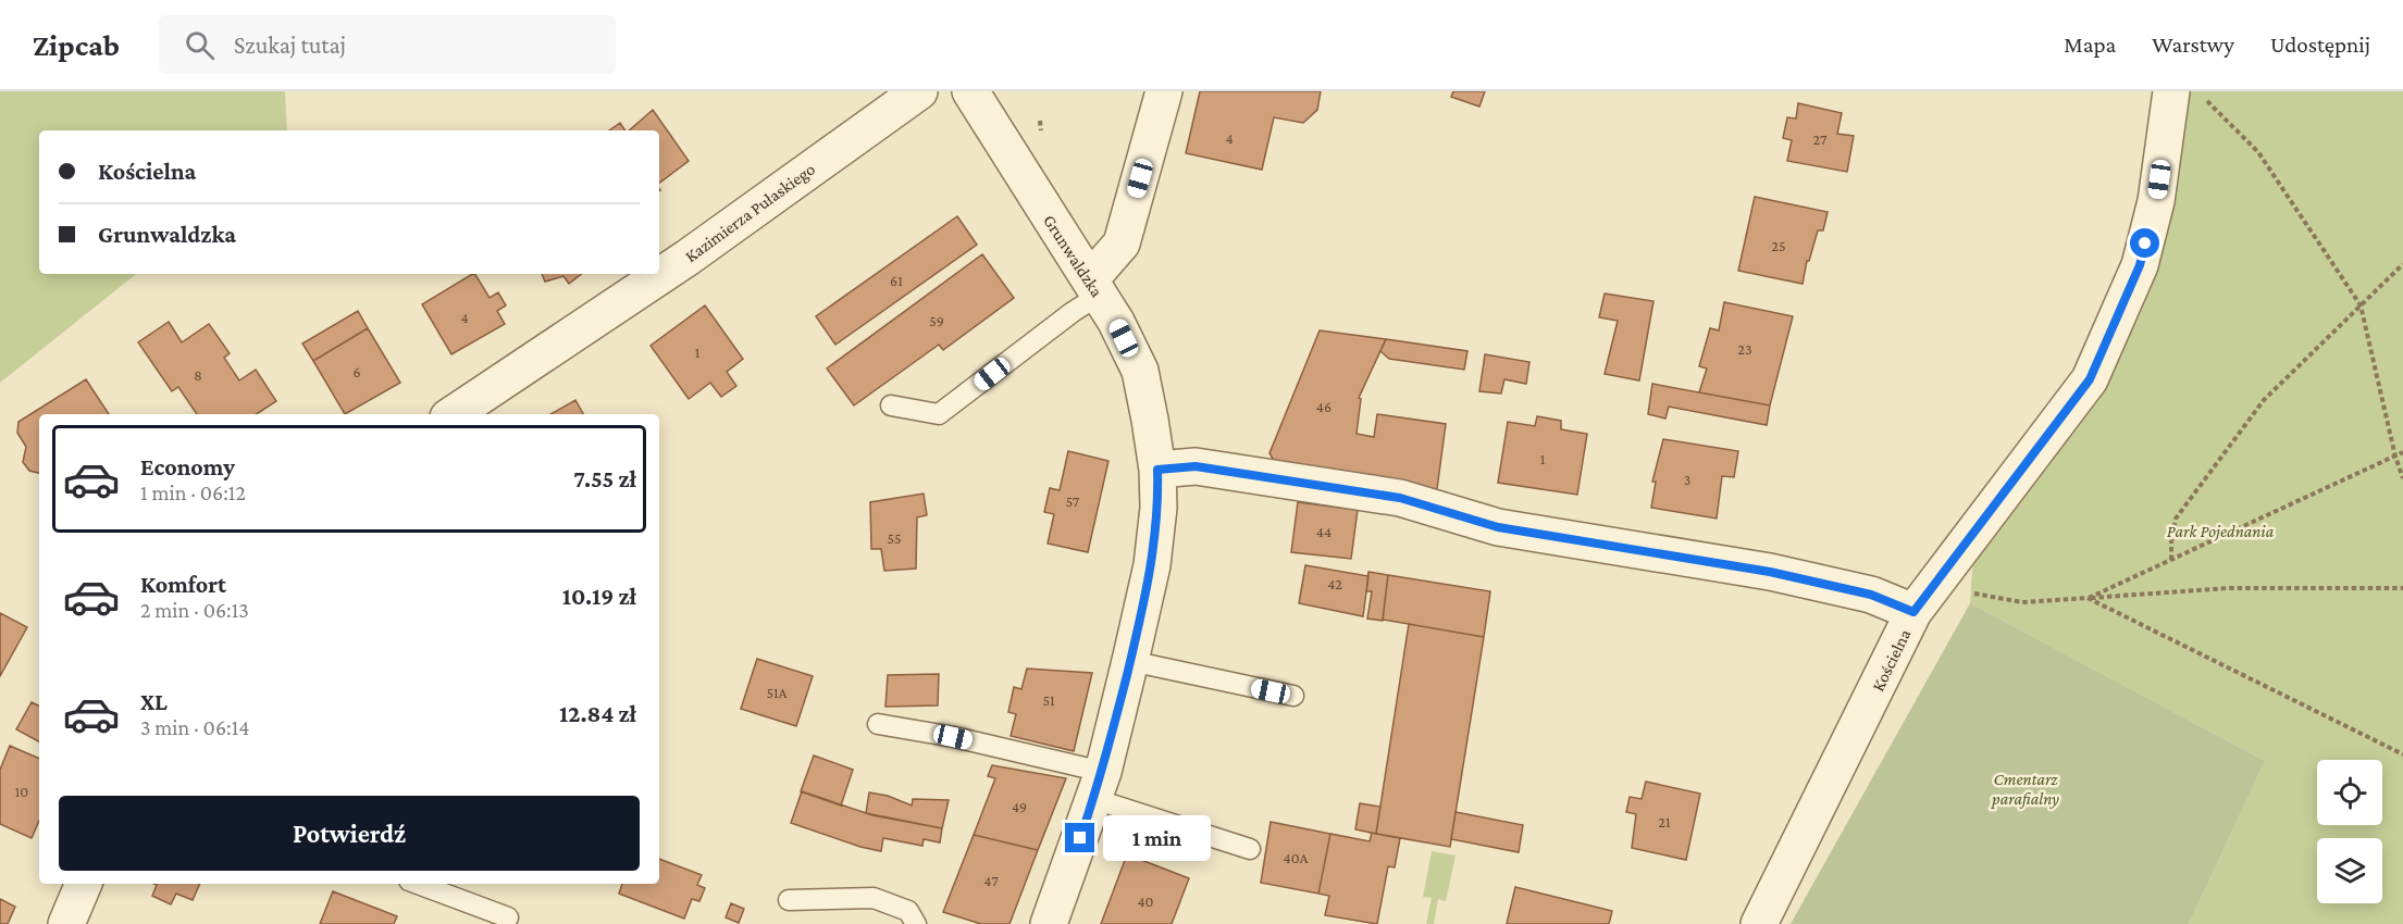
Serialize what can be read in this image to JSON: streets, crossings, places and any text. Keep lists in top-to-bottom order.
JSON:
{
  "streets": {
    "street": ["Kazimierza Pułaskiego", "Grunwaldzka", "Kościelna"]
  },
  "parks": ["Park Pojednania", "Cmentarz parafialny"],
  "house_numbers": [
    "4",
    "27",
    "25",
    "61",
    "4",
    "59",
    "23",
    "1",
    "6",
    "8",
    "46",
    "1",
    "3",
    "57",
    "44",
    "55",
    "42",
    "51A",
    "51",
    "10",
    "49",
    "21",
    "40A",
    "47",
    "40"
  ],
  "page": {
    "header": "Zipcab",
    "search": "Szukaj tutaj",
    "nav": ["Mapa", "Warstwy", "Udostępnij"],
    "banner": ["Kościelna", "Grunwaldzka"],
    "list": [
      {
        "name": "Economy",
        "note": "1 min · 06:12",
        "value": "7.55 zł"
      },
      {
        "name": "Komfort",
        "note": "2 min · 06:13",
        "value": "10.19 zł"
      },
      {
        "name": "XL",
        "note": "3 min · 06:14",
        "value": "12.84 zł"
      }
    ],
    "buttons": "Potwierdź",
    "bubble": "1 min"
  }
}
